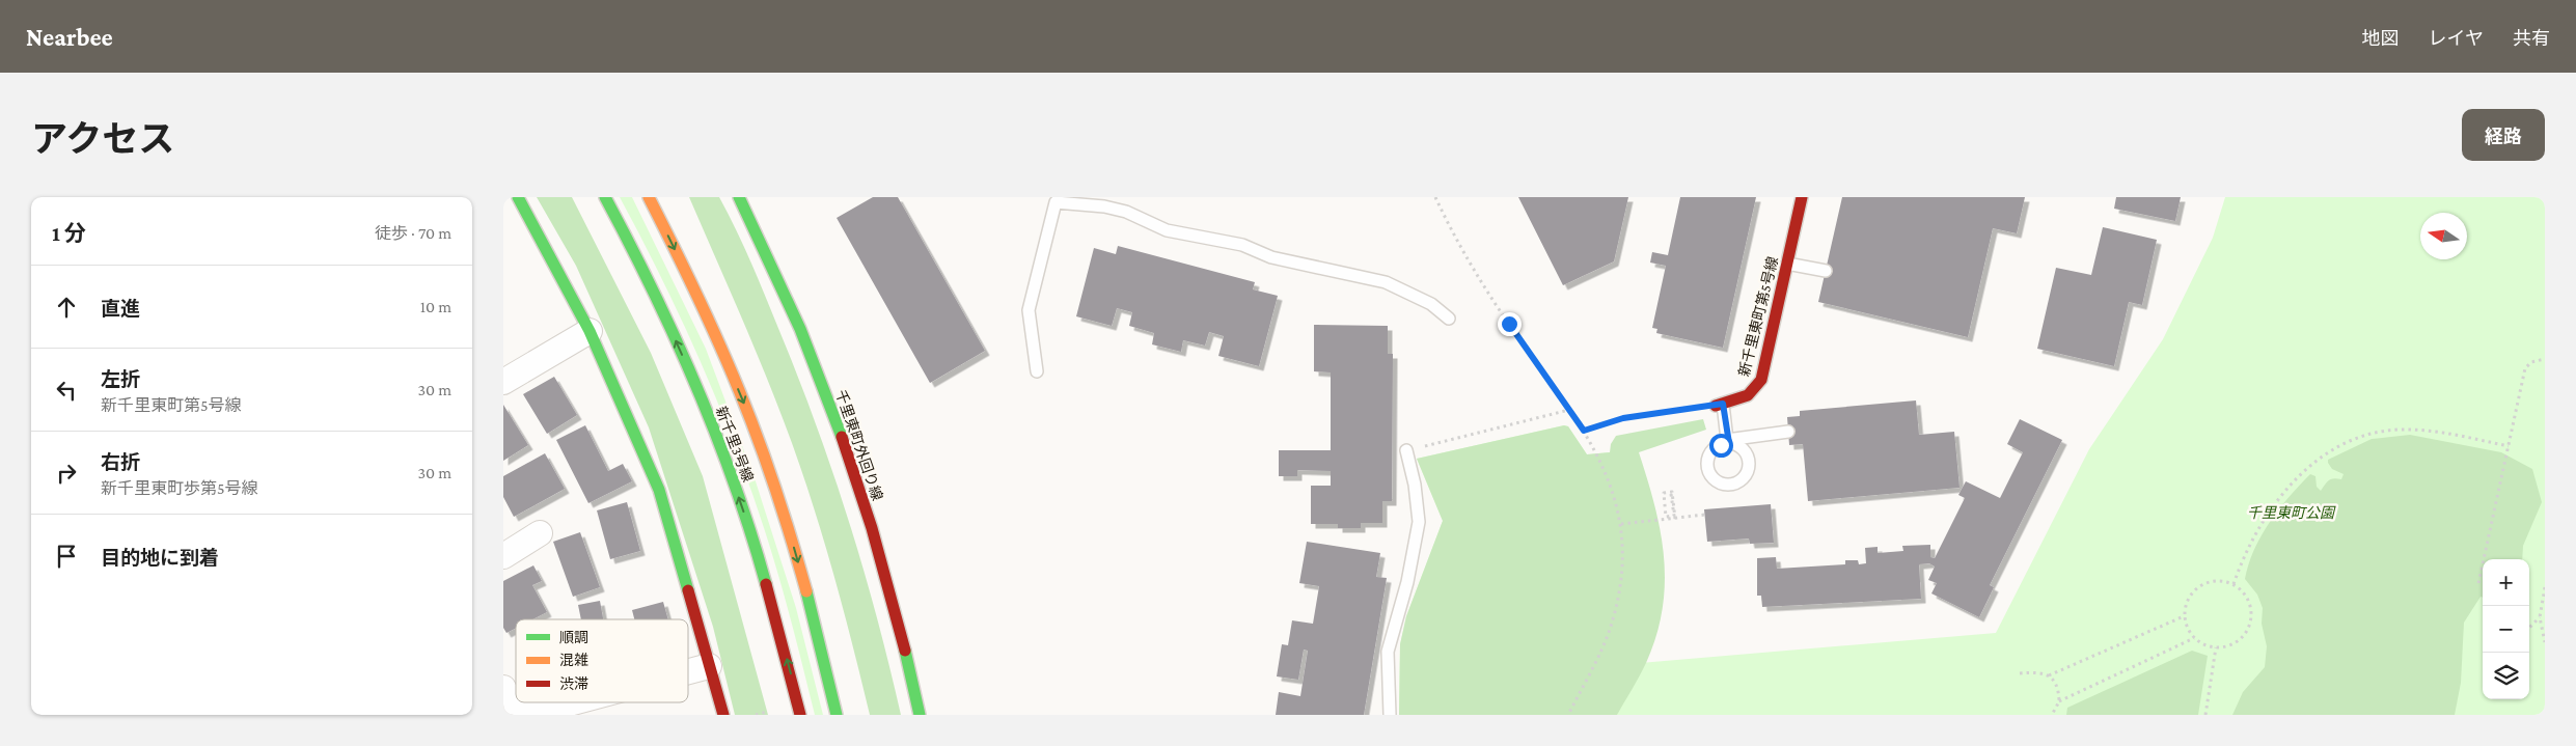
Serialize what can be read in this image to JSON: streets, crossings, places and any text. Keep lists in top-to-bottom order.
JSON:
{
  "streets": {
    "street": ["新千里東町第5号線", "新千里3号線", "千里東町外回り線"]
  },
  "parks": ["千里東町公園"],
  "legend": ["順調", "混雑", "渋滞"],
  "north": "left",
  "page": {
    "header": "Nearbee",
    "nav": ["地図", "レイヤ", "共有"],
    "title": "アクセス",
    "buttons": "経路",
    "heading": ["1 分", "徒歩 · 70 m"],
    "list": [
      ["直進", "10 m"],
      ["左折", "新千里東町第5号線", "30 m"],
      ["右折", "新千里東町歩第5号線", "30 m"],
      "目的地に到着"
    ],
    "map_buttons": ["+", "−"]
  }
}
